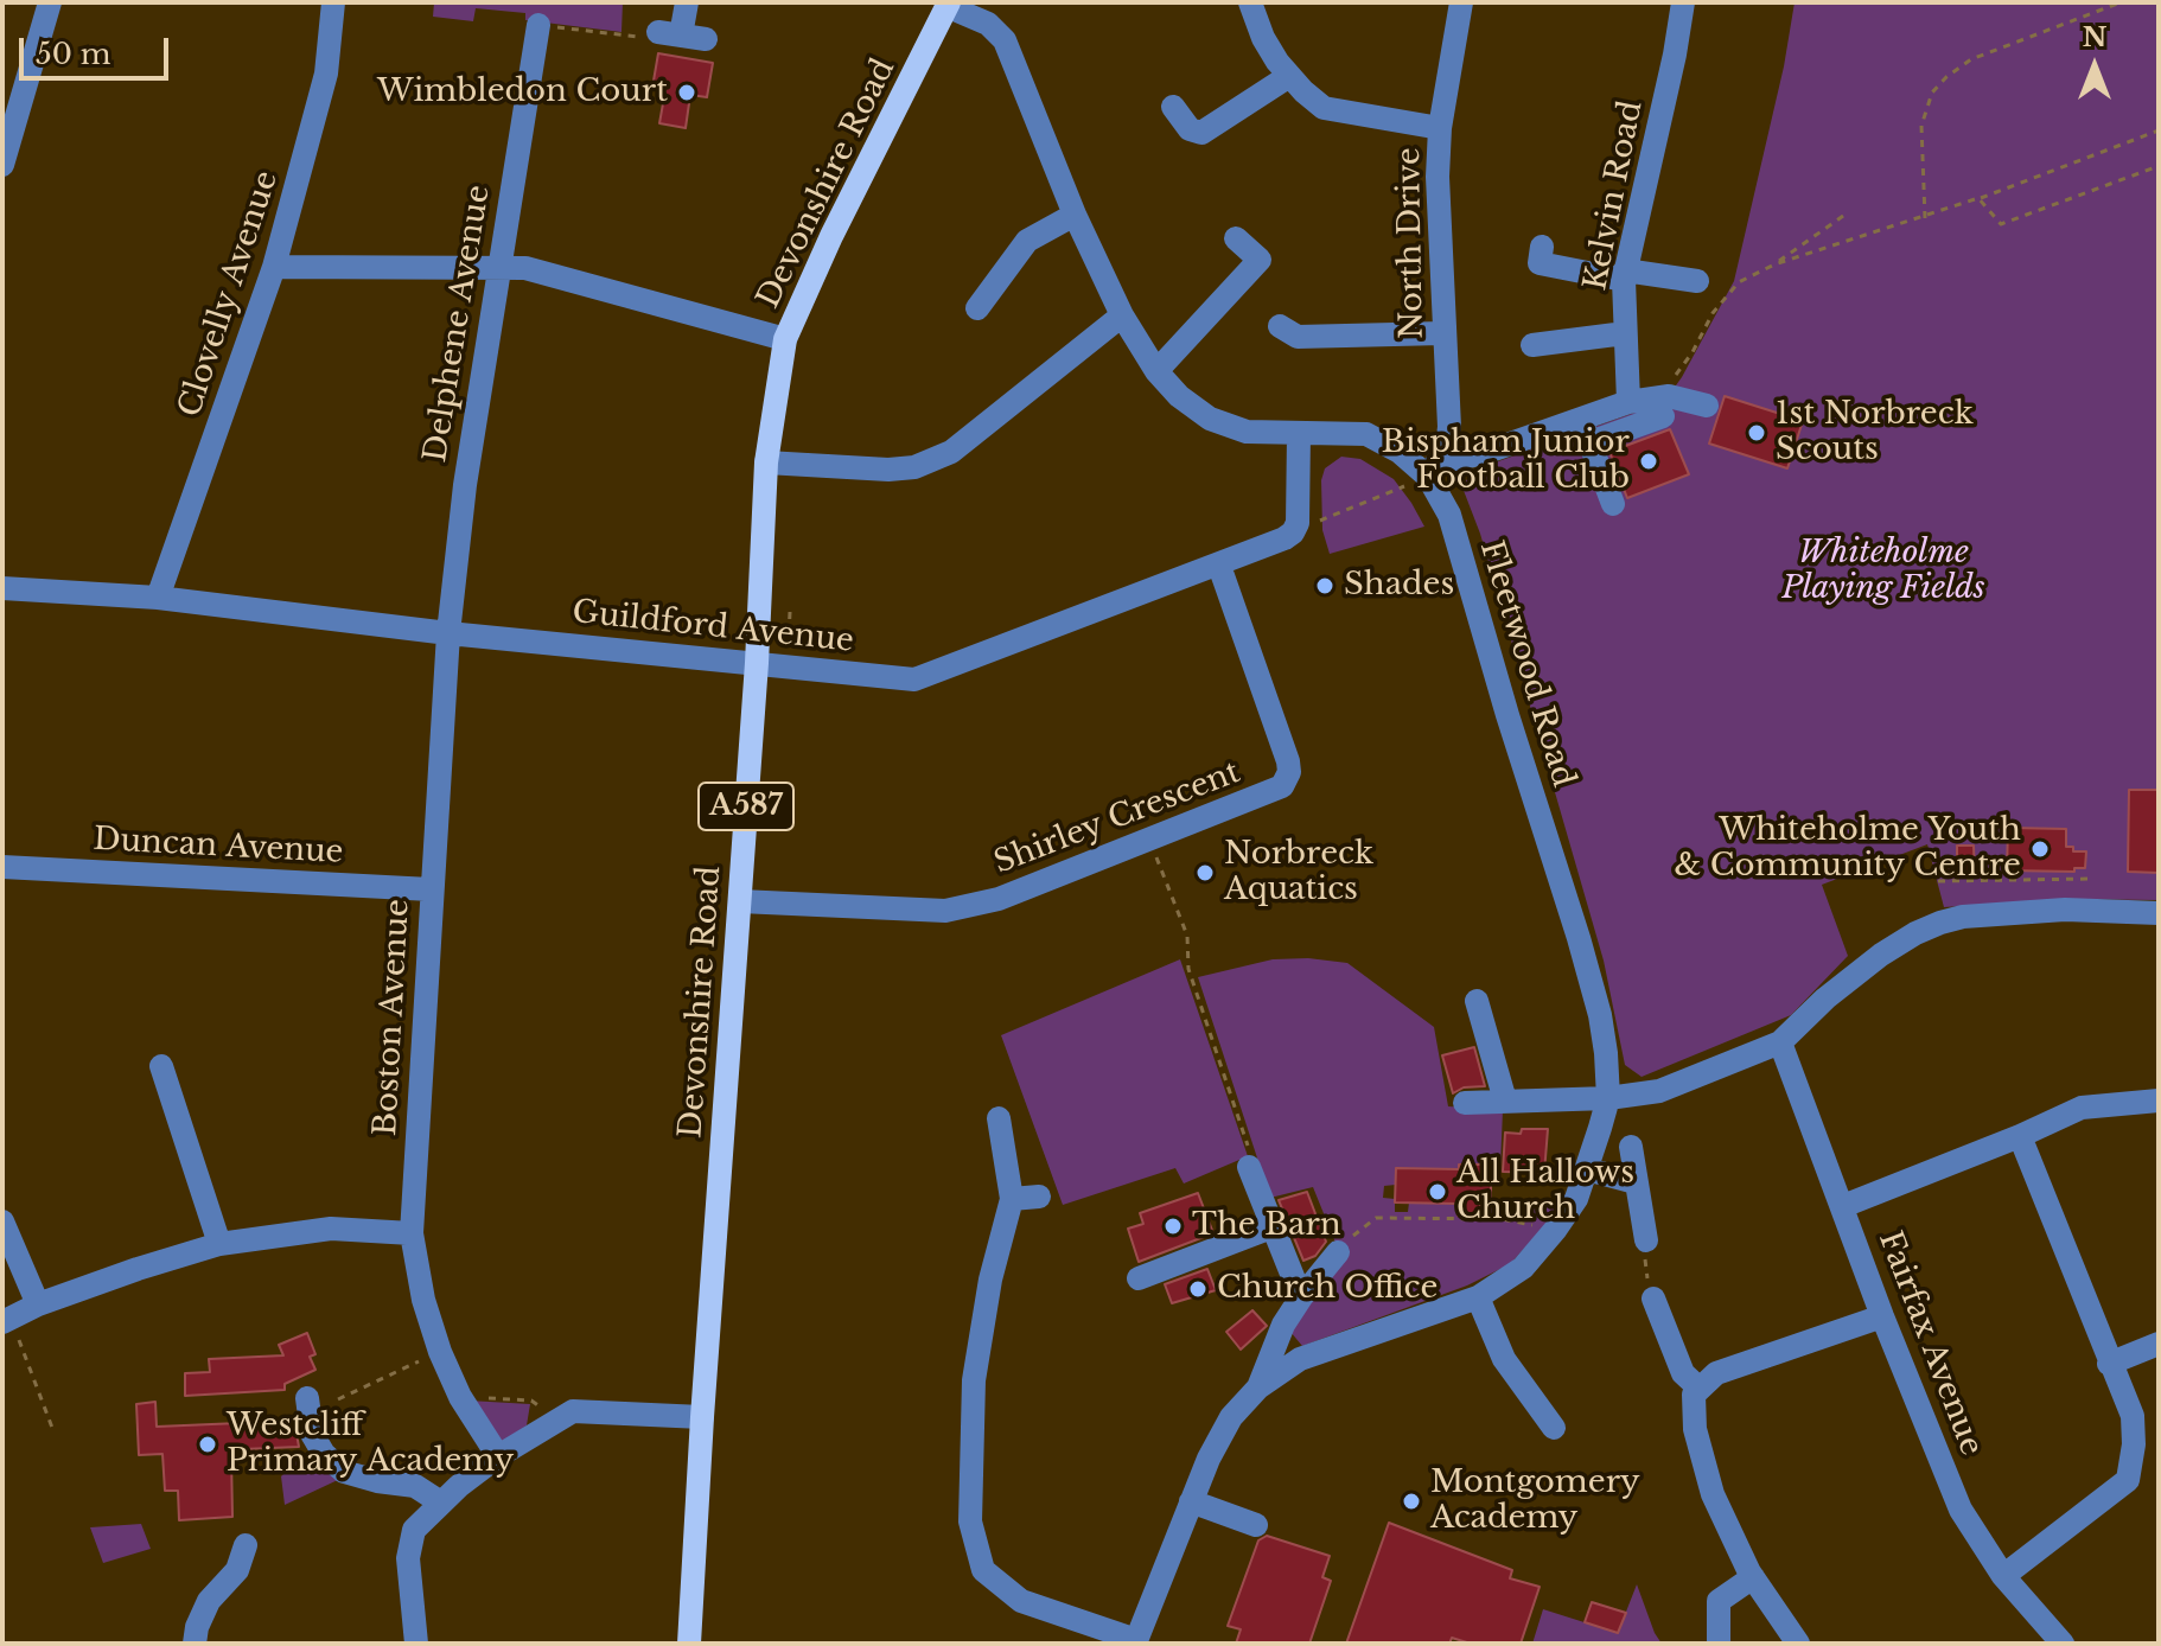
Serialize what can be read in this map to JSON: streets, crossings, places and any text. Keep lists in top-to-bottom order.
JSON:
{
  "streets": {
    "main road": ["Devonshire Road", "A587"],
    "street": [
      "Kelvin Road",
      "North Drive",
      "Clovelly Avenue",
      "Delphene Avenue",
      "Guildford Avenue",
      "Fleetwood Road",
      "Shirley Crescent",
      "Duncan Avenue",
      "Boston Avenue",
      "Fairfax Avenue"
    ]
  },
  "crossings": [
    ["Devonshire Road", "Guildford Avenue"],
    ["Devonshire Road", "Fleetwood Road"],
    ["Devonshire Road", "Shirley Crescent"],
    ["North Drive", "Fleetwood Road"],
    ["Clovelly Avenue", "Guildford Avenue"],
    ["Delphene Avenue", "Guildford Avenue"],
    ["Delphene Avenue", "Boston Avenue"],
    ["Guildford Avenue", "Shirley Crescent"],
    ["Guildford Avenue", "Boston Avenue"],
    ["Duncan Avenue", "Boston Avenue"]
  ],
  "parks": ["Whiteholme Playing Fields"],
  "places": [
    "Wimbledon Court",
    "1st Norbreck Scouts",
    "Bispham Junior Football Club",
    "Shades",
    "Whiteholme Youth & Community Centre",
    "Norbreck Aquatics",
    "All Hallows Church",
    "The Barn",
    "Church Office",
    "Westcliff Primary Academy",
    "Montgomery Academy"
  ],
  "scale_bar": "50 m",
  "north": "top"
}
